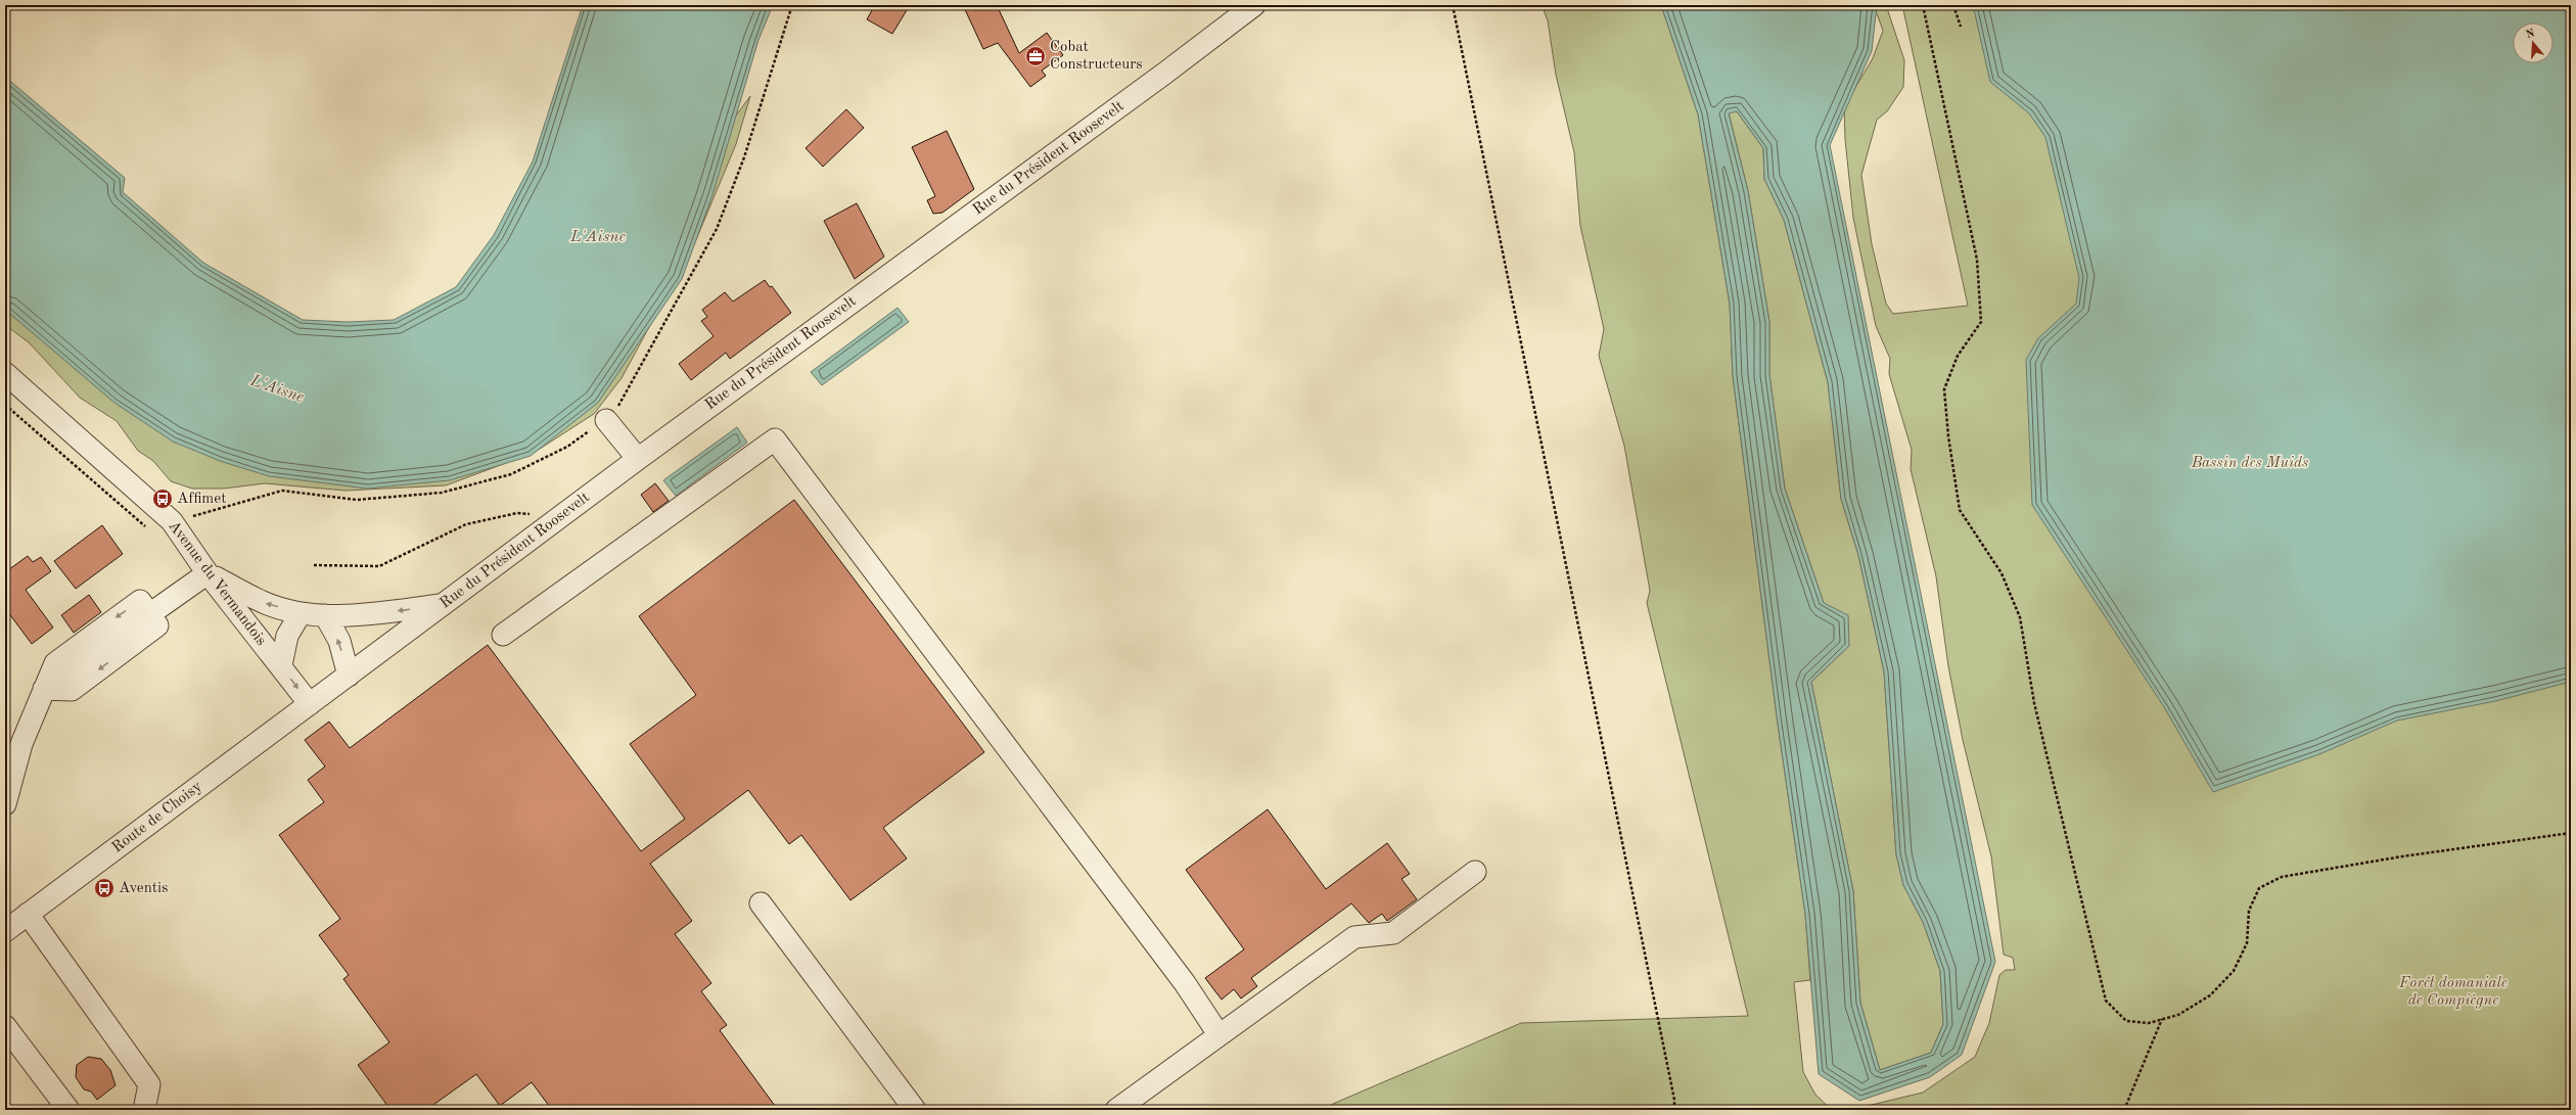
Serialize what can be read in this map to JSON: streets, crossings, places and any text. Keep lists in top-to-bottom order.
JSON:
{
  "streets": {
    "street": ["Rue du Président Roosevelt", "Avenue du Vermandois", "Route de Choisy"]
  },
  "crossings": [
    ["Rue du Président Roosevelt", "Avenue du Vermandois"],
    ["Rue du Président Roosevelt", "Route de Choisy"],
    ["Avenue du Vermandois", "Route de Choisy"]
  ],
  "water": ["L'Aisne"],
  "parks": ["Bassin des Muids", "Forêt domaniale de Compiègne"],
  "places": {
    "office": ["Cobat Constructeurs"],
    "bus stop": ["Affimet", "Aventis"]
  },
  "north": "top"
}
